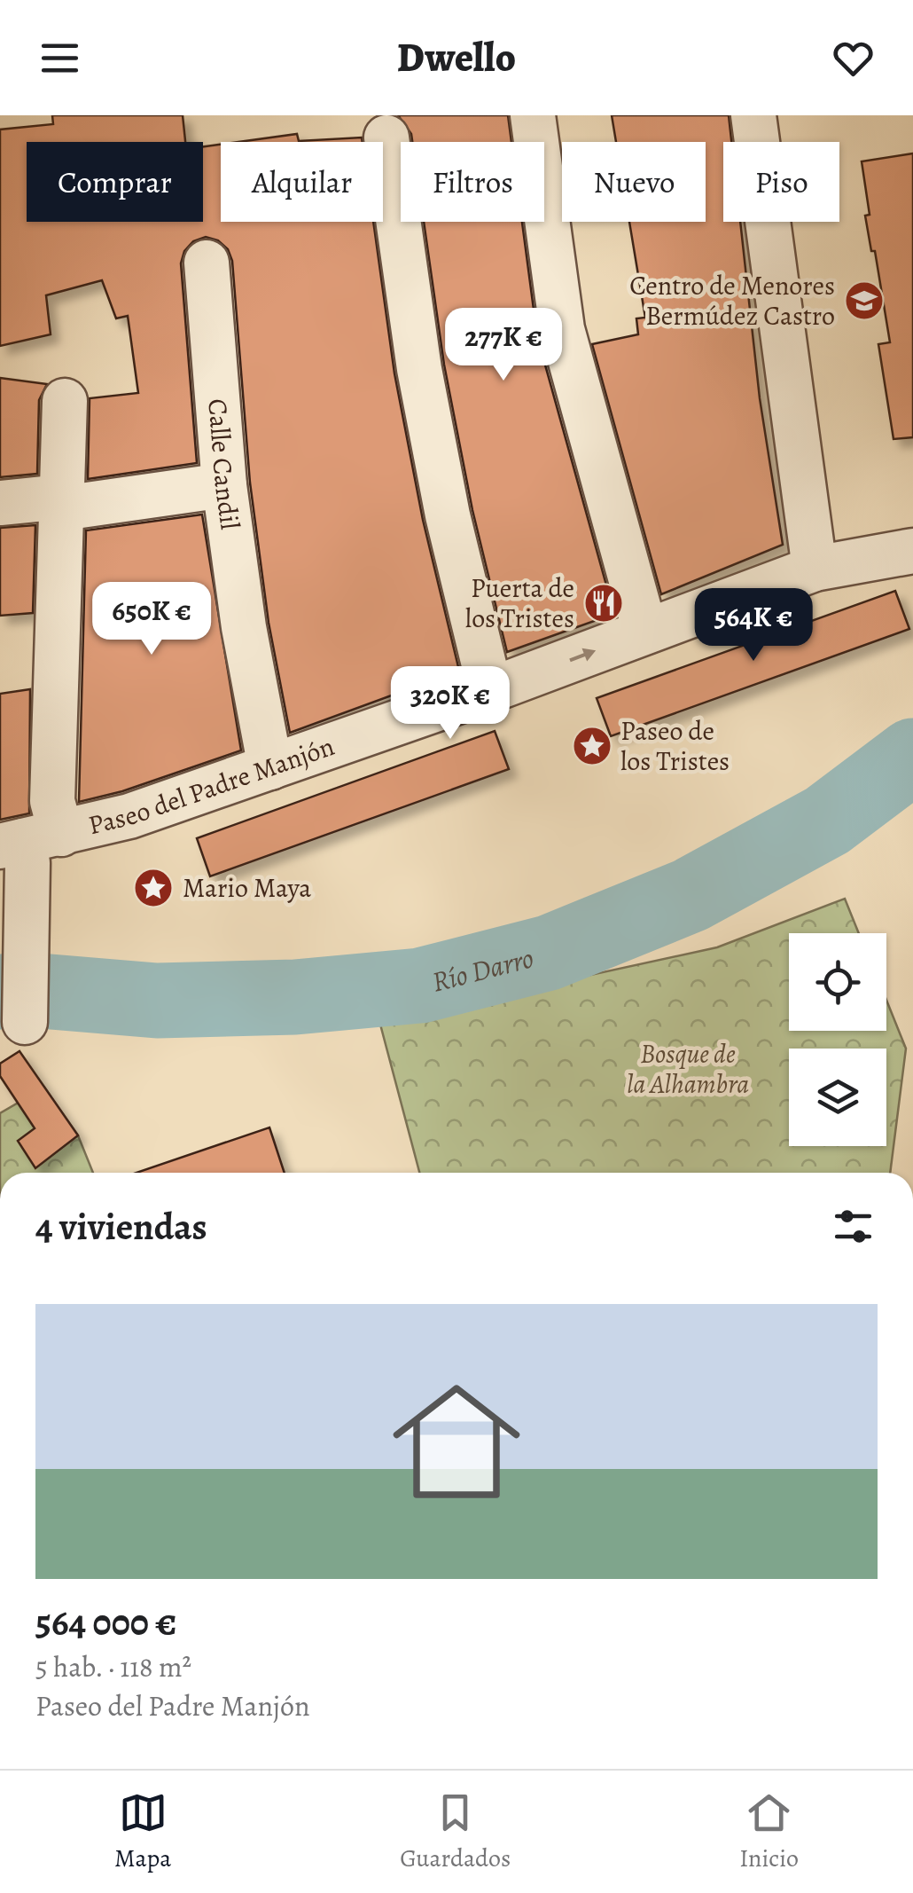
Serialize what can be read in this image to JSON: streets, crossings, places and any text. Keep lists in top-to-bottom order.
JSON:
{
  "streets": {
    "street": ["Calle Candil", "Paseo del Padre Manjón"]
  },
  "crossings": [
    ["Calle Candil", "Paseo del Padre Manjón"]
  ],
  "water": ["Río Darro"],
  "parks": ["Bosque de la Alhambra"],
  "places": {
    "school or university": ["Centro de Menores Bermúdez Castro"],
    "restaurant": ["Puerta de los Tristes"],
    "place": ["Paseo de los Tristes", "Mario Maya"]
  },
  "page": {
    "header": "Dwello",
    "chip": [
      "Comprar",
      "Alquilar",
      "Filtros",
      "Nuevo",
      "Piso"
    ],
    "price": [
      "277K €",
      "650K €",
      "564K €",
      "320K €"
    ],
    "heading": "4 viviendas",
    "list": [
      {
        "name": "564 000 €",
        "note": "5 hab. · 118 m² · Paseo del Padre Manjón"
      }
    ],
    "tabs": ["Mapa", "Guardados", "Inicio"]
  }
}
